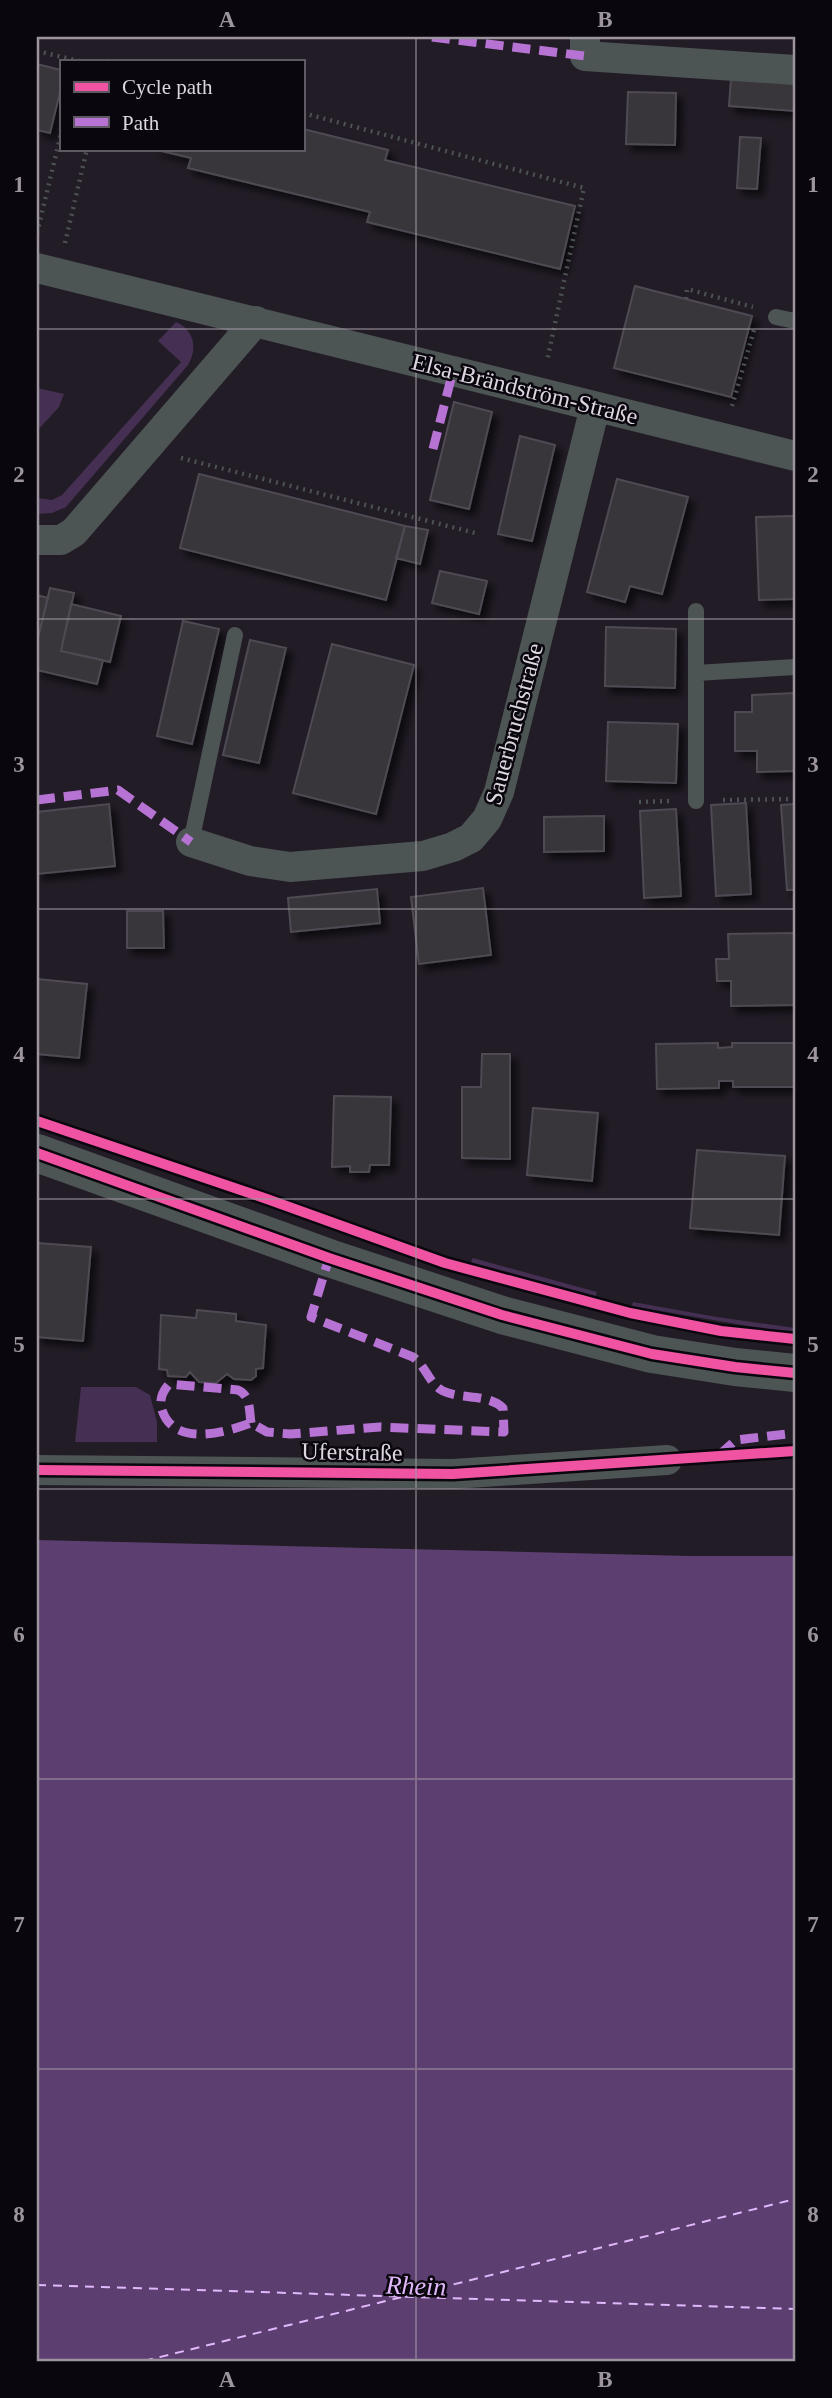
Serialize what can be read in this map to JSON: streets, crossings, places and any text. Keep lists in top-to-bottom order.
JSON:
{
  "streets": {
    "street": ["Elsa-Brändström-Straße", "Sauerbruchstraße", "Uferstraße"]
  },
  "crossings": [
    ["Elsa-Brändström-Straße", "Sauerbruchstraße"]
  ],
  "water": ["Rhein"],
  "legend": ["Cycle path", "Path"],
  "grid": {
    "columns": ["A", "B"],
    "rows": [
      "1",
      "2",
      "3",
      "4",
      "5",
      "6",
      "7",
      "8"
    ]
  }
}
